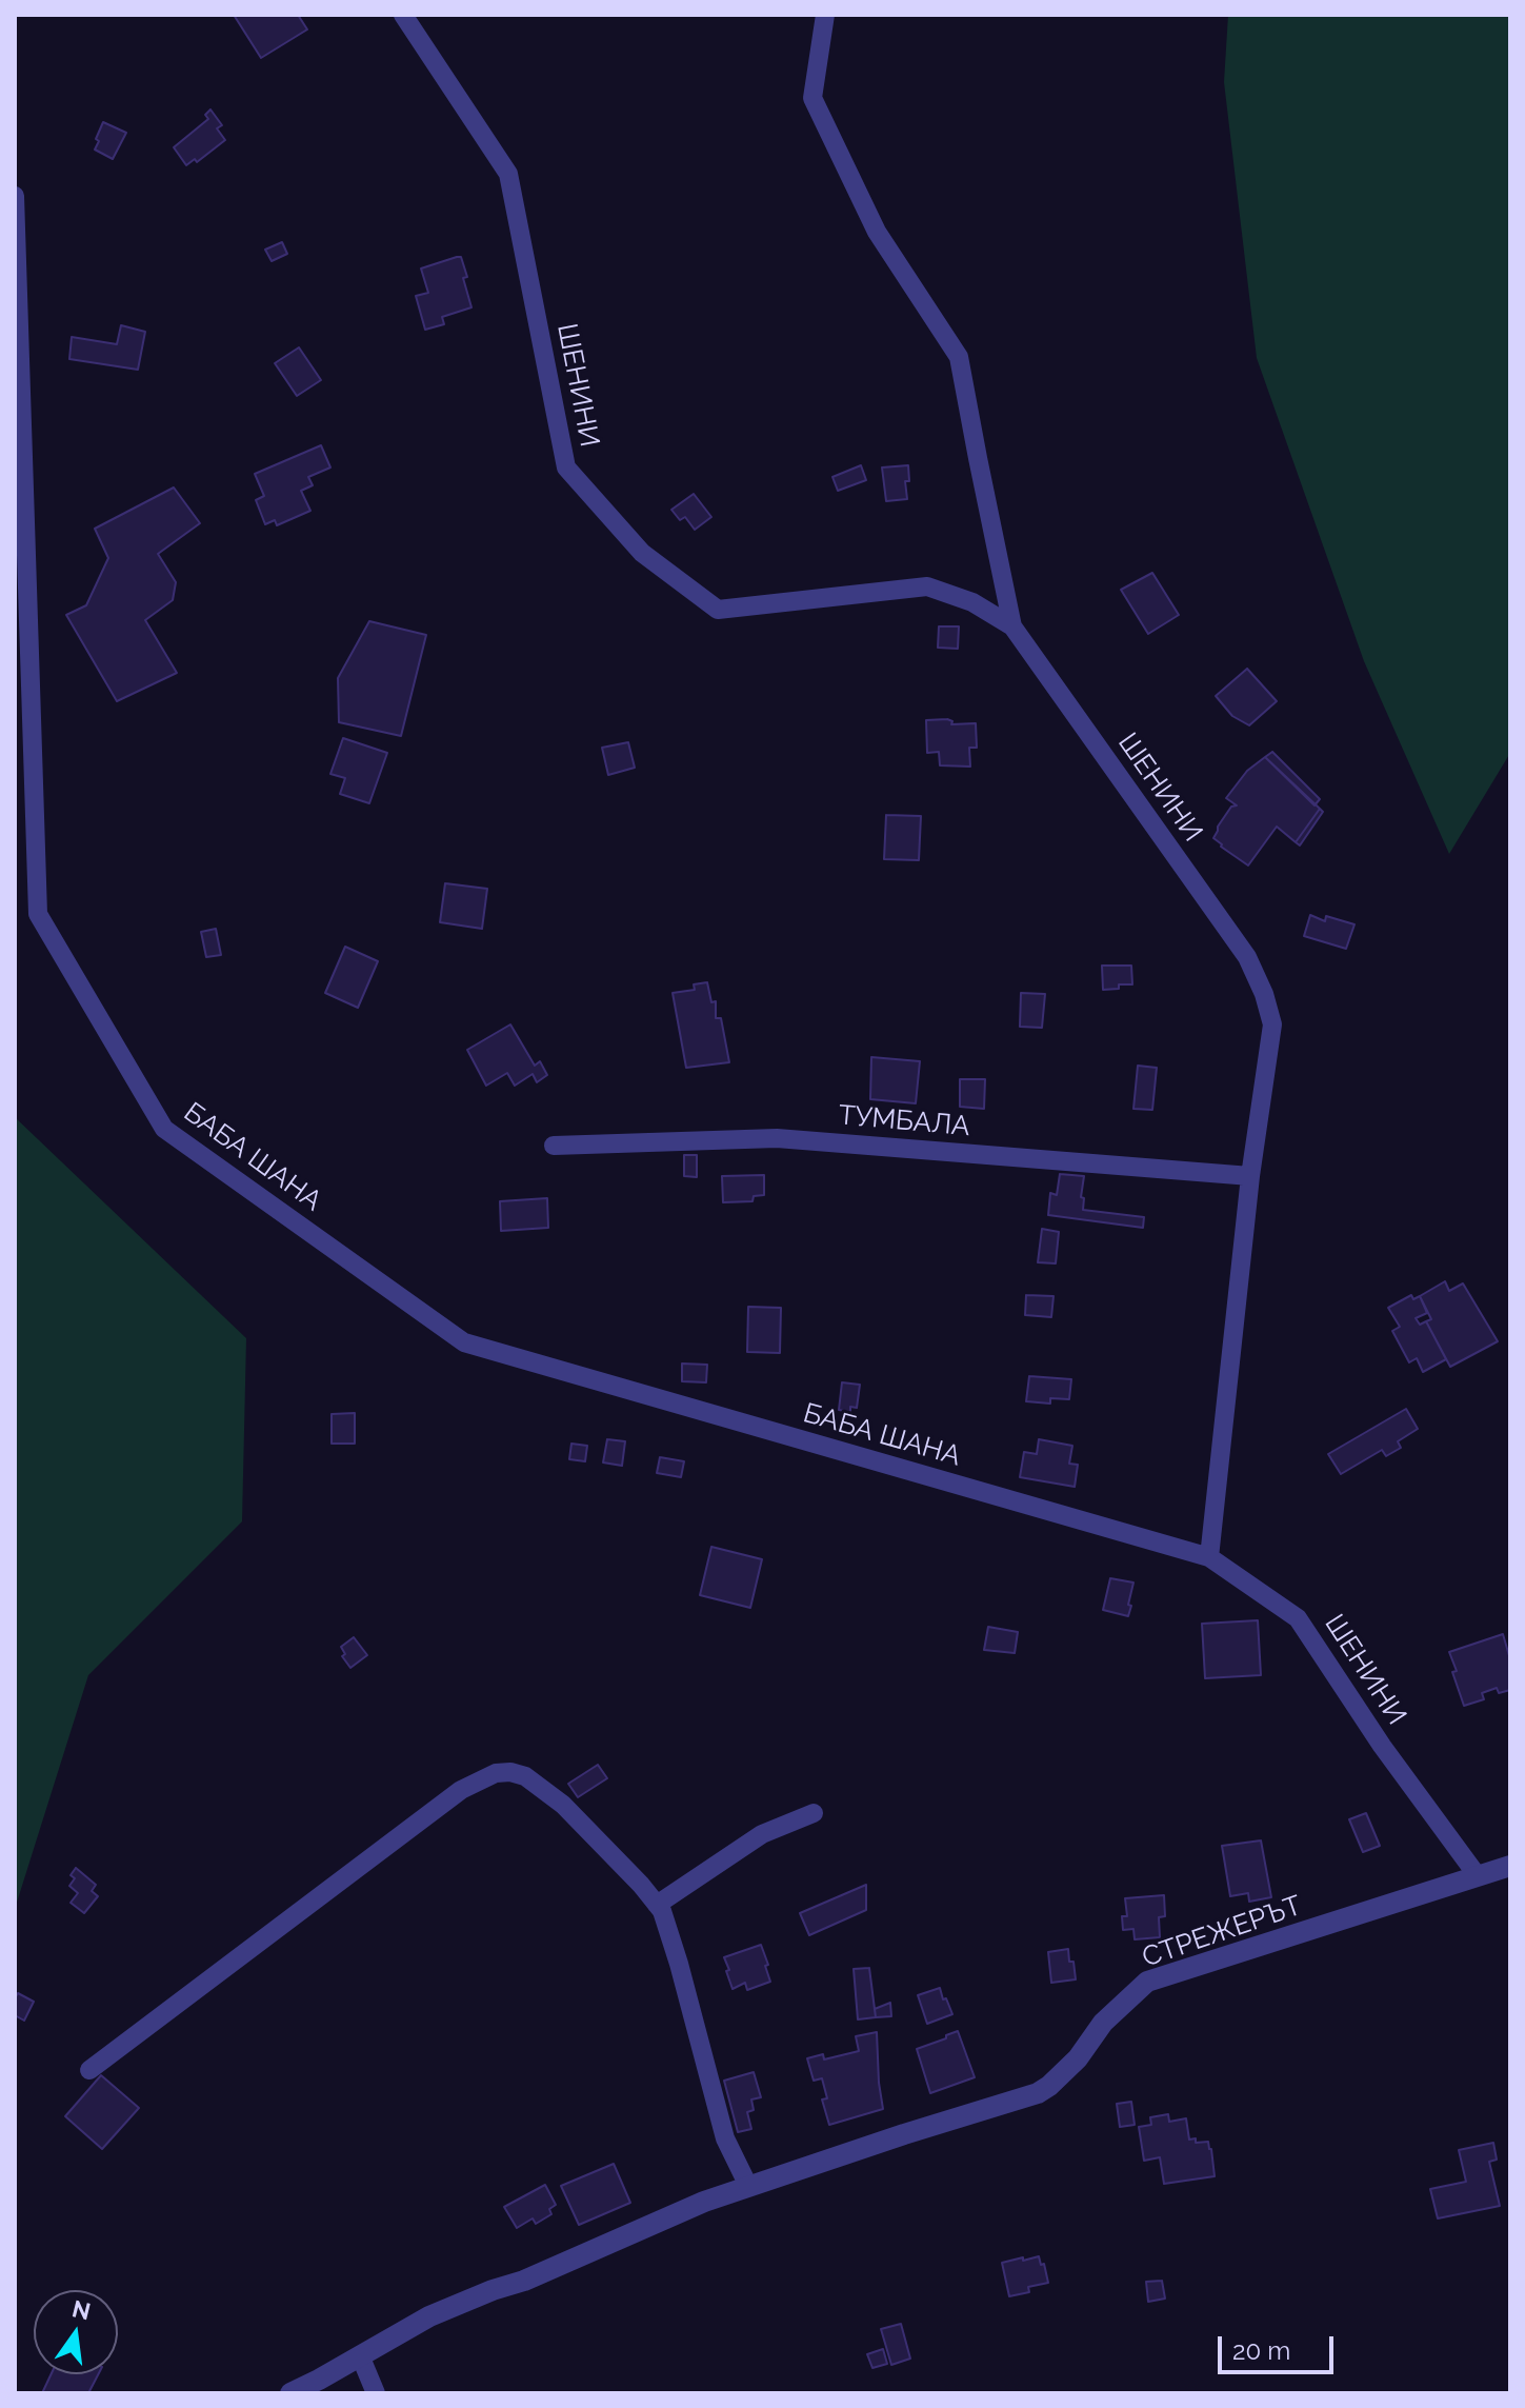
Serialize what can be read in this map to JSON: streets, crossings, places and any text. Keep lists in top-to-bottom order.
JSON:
{
  "streets": {
    "street": ["СТРЕЖЕРЪТ"],
    "lane": ["ШЕНИНИ", "ТУМБАЛА", "БАБА ШАНА"]
  },
  "crossings": [
    ["ШЕНИНИ", "ТУМБАЛА"],
    ["ШЕНИНИ", "БАБА ШАНА"],
    ["ШЕНИНИ", "СТРЕЖЕРЪТ"]
  ],
  "scale_bar": "20 m",
  "north": "top"
}
